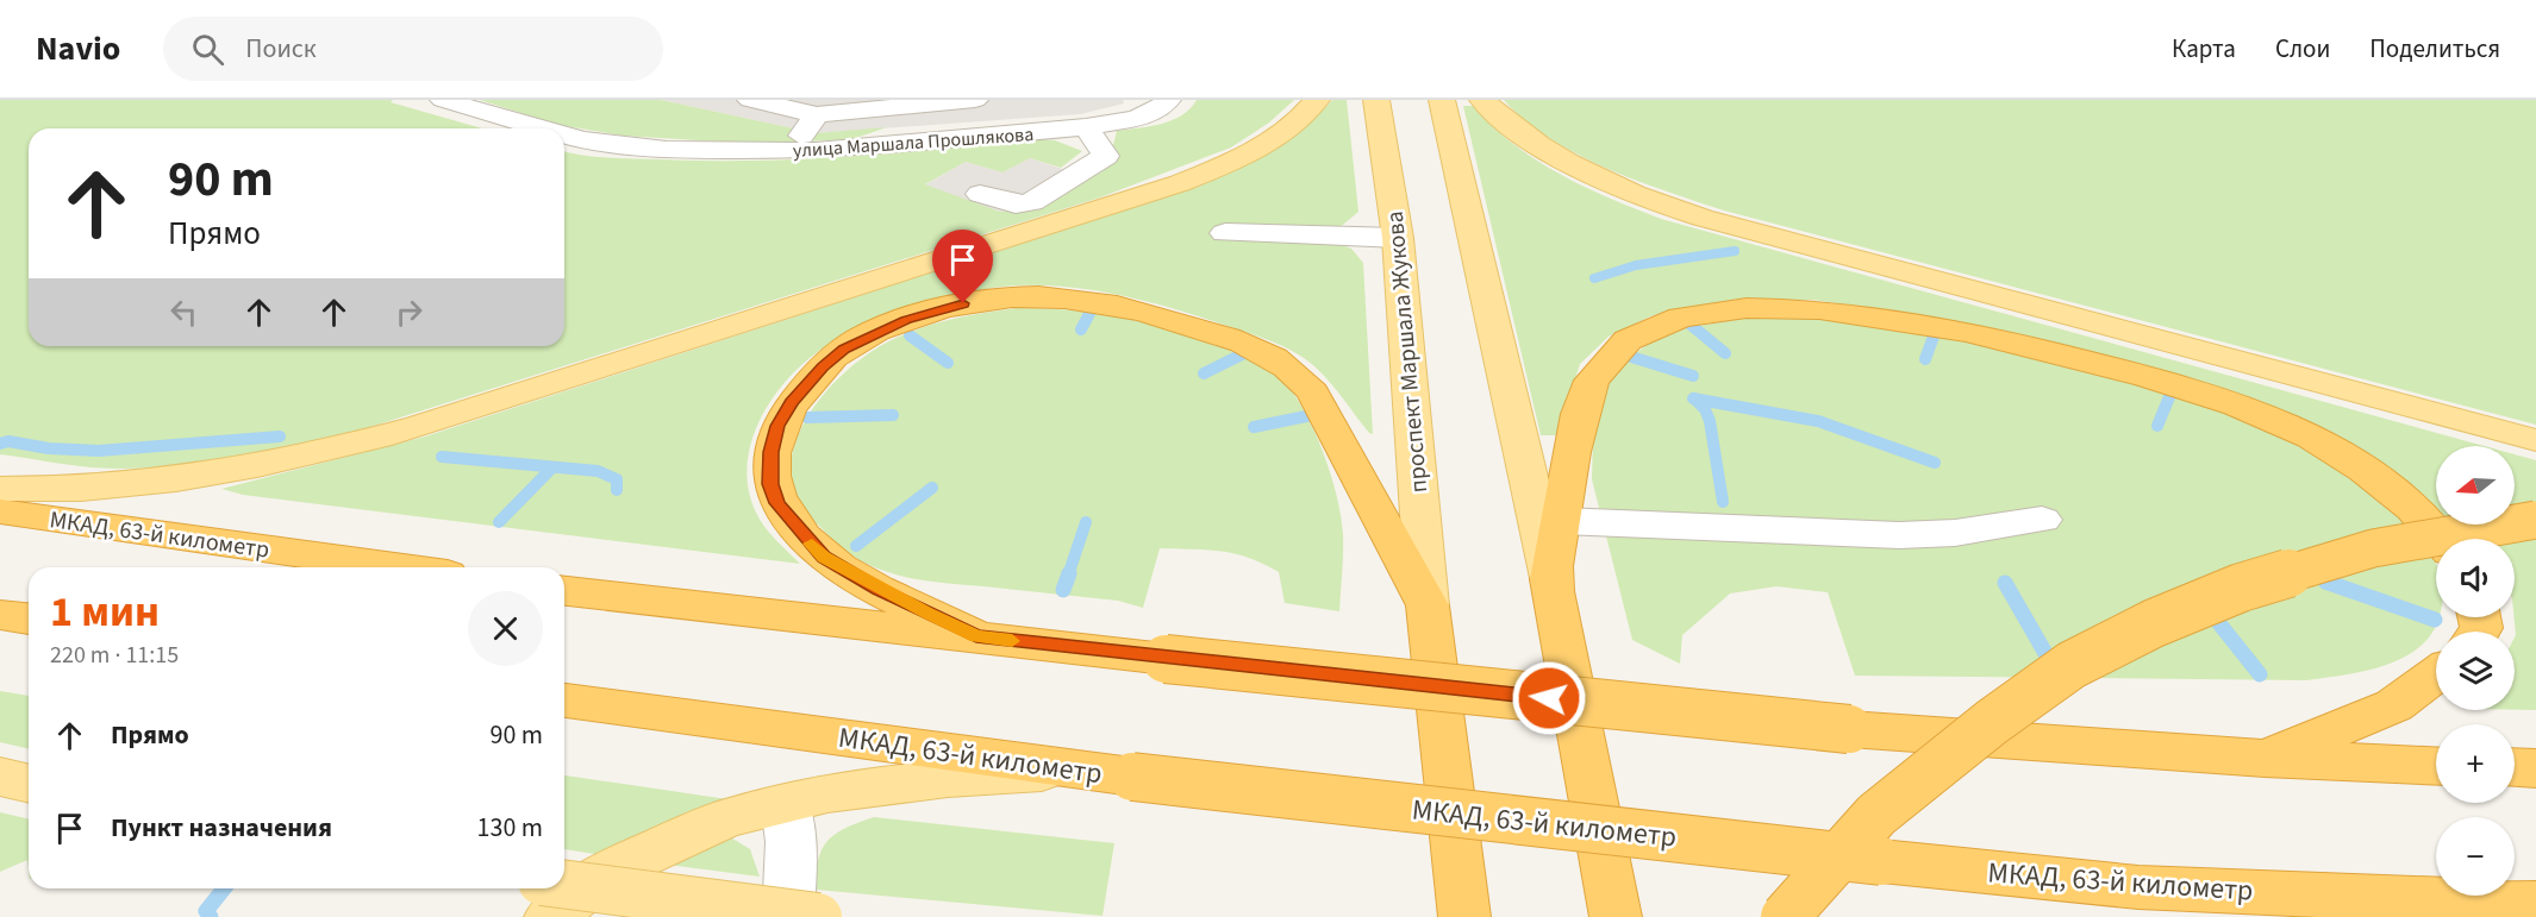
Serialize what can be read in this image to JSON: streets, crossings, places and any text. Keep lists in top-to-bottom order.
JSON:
{
  "streets": {
    "highway": ["МКАД, 63-й километр"],
    "main road": ["проспект Маршала Жукова"],
    "street": ["улица Маршала Прошлякова"]
  },
  "north": "left",
  "page": {
    "header": "Navio",
    "search": "Поиск",
    "nav": ["Карта", "Слои", "Поделиться"],
    "turn": ["90 m", "Прямо"],
    "map_buttons": ["+", "−"],
    "heading": ["1 мин", "220 m · 11:15"],
    "list": [
      {
        "name": "Прямо",
        "value": "90 m"
      },
      {
        "name": "Пункт назначения",
        "value": "130 m"
      }
    ]
  }
}
